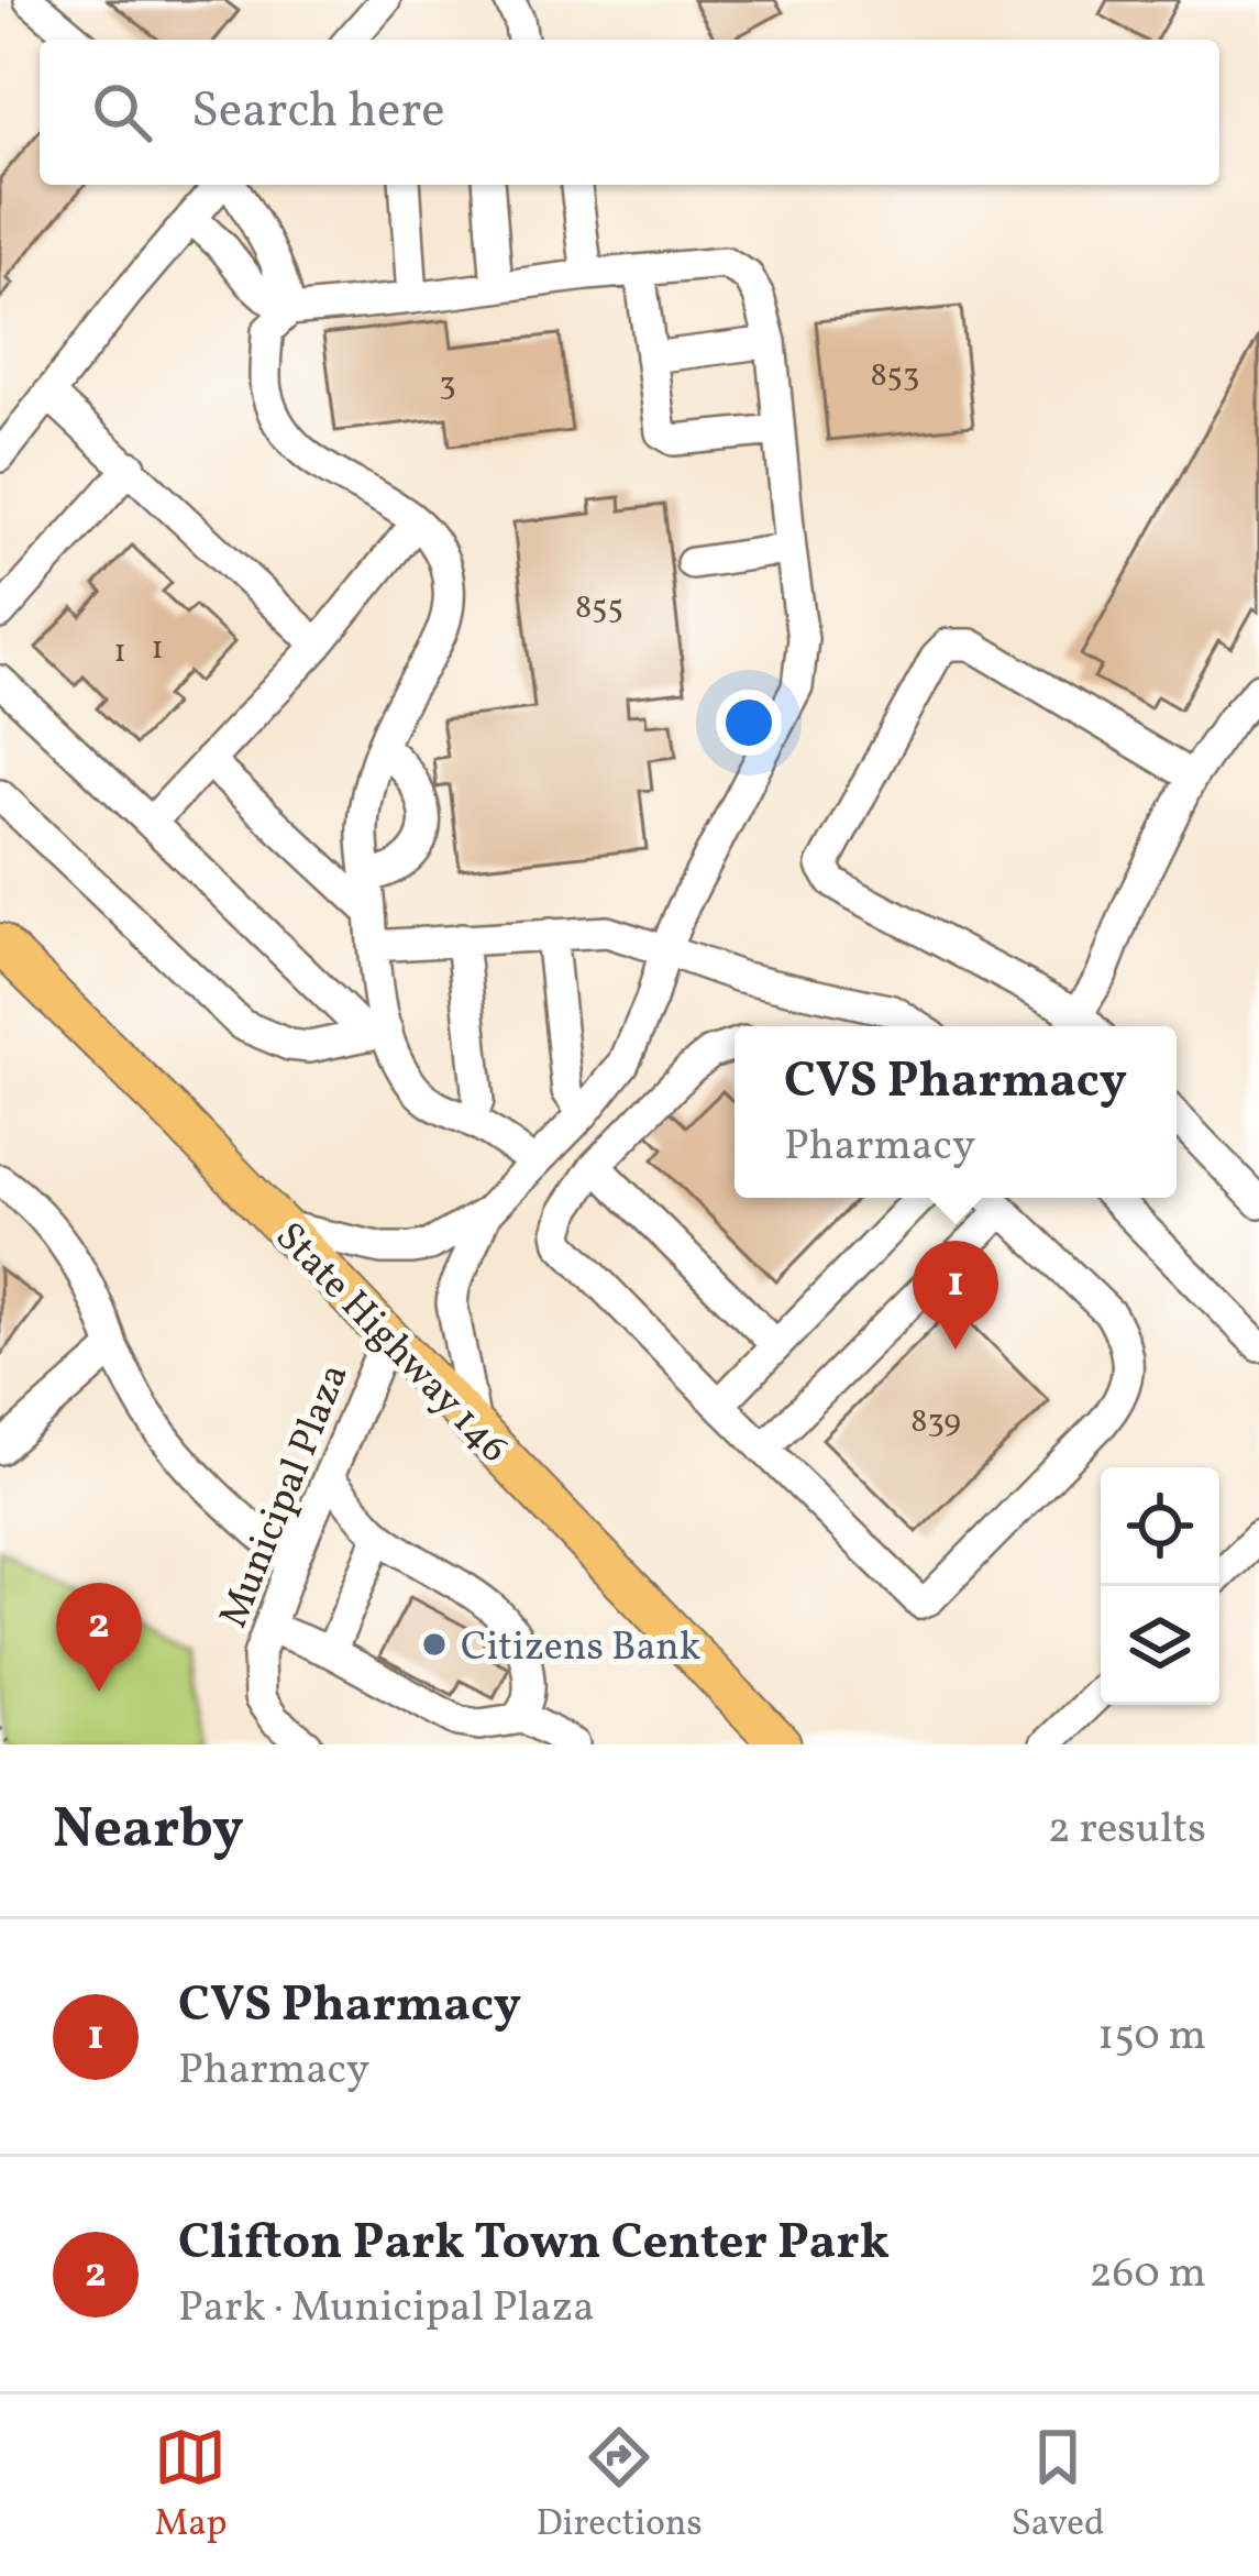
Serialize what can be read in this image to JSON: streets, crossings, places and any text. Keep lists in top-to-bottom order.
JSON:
{
  "streets": {
    "main road": ["State Highway 146"],
    "street": ["Municipal Plaza"]
  },
  "crossings": [
    ["State Highway 146", "Municipal Plaza"]
  ],
  "places": ["Citizens Bank"],
  "house_numbers": [
    "853",
    "3",
    "855",
    "1",
    "1",
    "839"
  ],
  "page": {
    "search": "Search here",
    "popup": ["CVS Pharmacy", "Pharmacy"],
    "pins": ["1", "2"],
    "heading": ["Nearby", "2 results"],
    "list": [
      {
        "mark": "1",
        "name": "CVS Pharmacy",
        "note": "Pharmacy",
        "value": "150 m"
      },
      {
        "mark": "2",
        "name": "Clifton Park Town Center Park",
        "note": "Park · Municipal Plaza",
        "value": "260 m"
      }
    ],
    "nav": ["Map", "Directions", "Saved"]
  }
}
